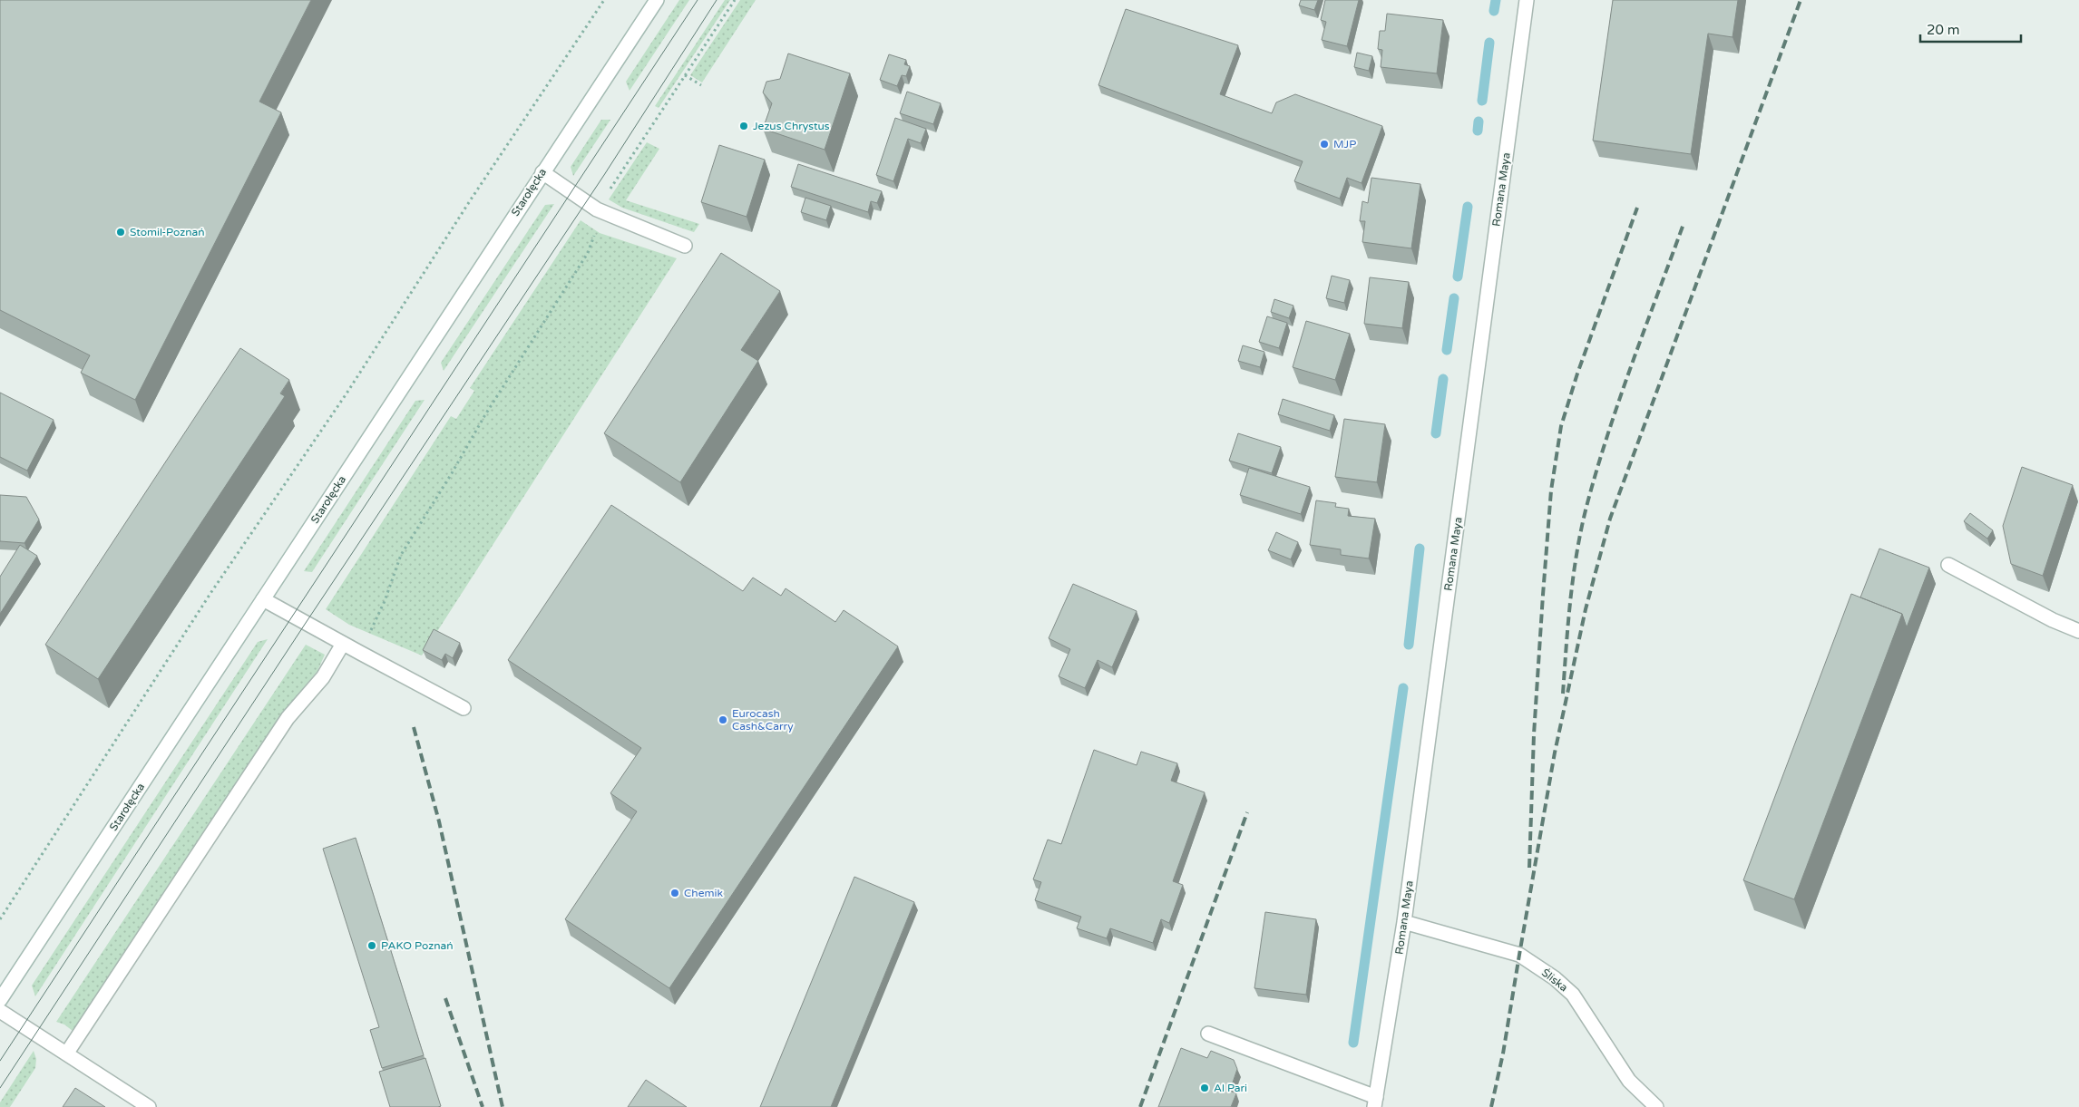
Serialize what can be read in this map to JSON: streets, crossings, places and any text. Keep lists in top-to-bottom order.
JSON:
{
  "streets": {
    "street": ["Romana Maya", "Starołęcka", "Śliska"]
  },
  "crossings": [
    ["Romana Maya", "Śliska"]
  ],
  "places": [
    "Jezus Chrystus",
    "MJP",
    "Stomil-Poznań",
    "Eurocash Cash&Carry",
    "Chemik",
    "PAKO Poznań",
    "Al Pari"
  ],
  "scale_bar": "20 m"
}
